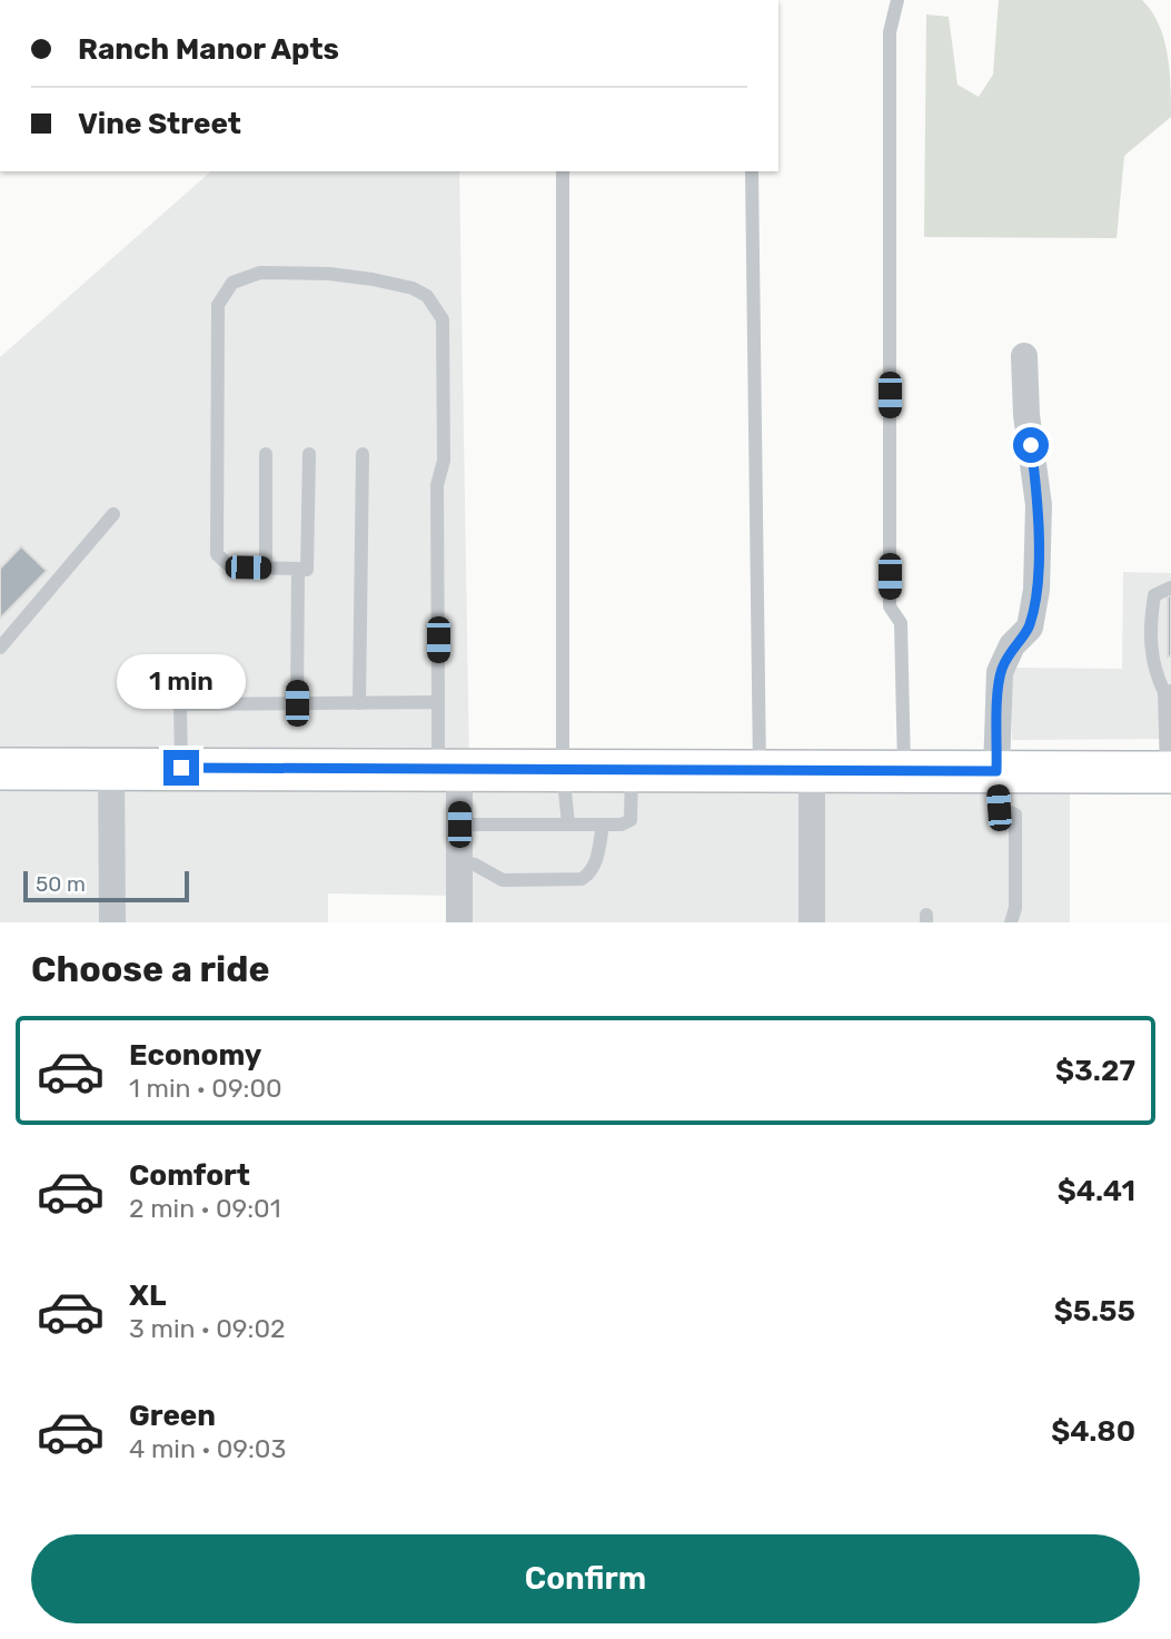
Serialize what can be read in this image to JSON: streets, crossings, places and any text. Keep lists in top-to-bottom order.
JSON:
{
  "scale_bar": "50 m",
  "page": {
    "banner": ["Ranch Manor Apts", "Vine Street"],
    "bubble": "1 min",
    "scale": "50 m",
    "heading": "Choose a ride",
    "list": [
      {
        "name": "Economy",
        "note": "1 min · 09:00",
        "value": "$3.27"
      },
      {
        "name": "Comfort",
        "note": "2 min · 09:01",
        "value": "$4.41"
      },
      {
        "name": "XL",
        "note": "3 min · 09:02",
        "value": "$5.55"
      },
      {
        "name": "Green",
        "note": "4 min · 09:03",
        "value": "$4.80"
      }
    ],
    "buttons": "Confirm"
  }
}
